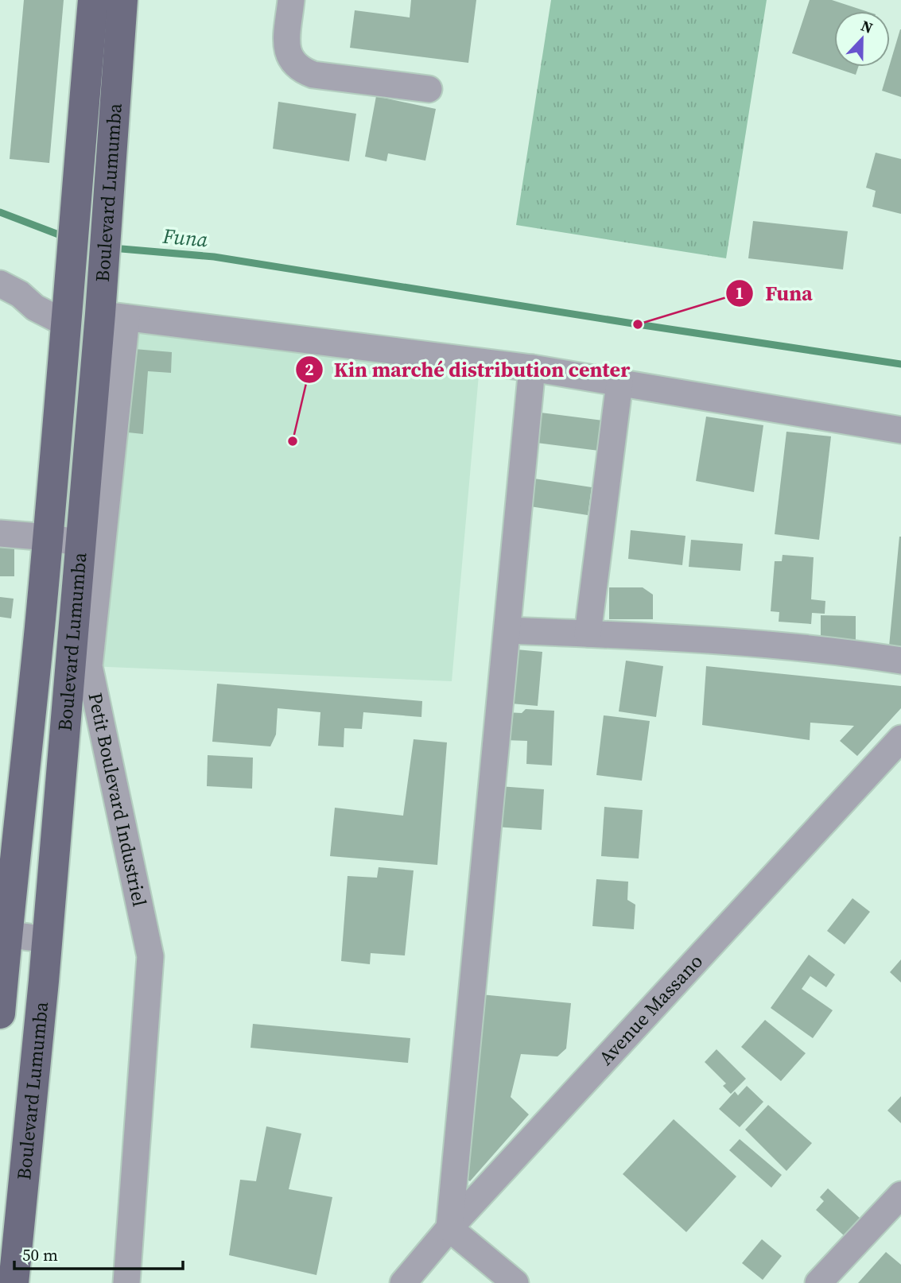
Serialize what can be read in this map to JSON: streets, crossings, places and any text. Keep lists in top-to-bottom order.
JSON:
{
  "streets": {
    "main road": ["Boulevard Lumumba"],
    "street": ["Petit Boulevard Industriel", "Avenue Massano"]
  },
  "crossings": [
    ["Boulevard Lumumba", "Petit Boulevard Industriel"]
  ],
  "water": ["Funa"],
  "places": ["Funa", "Kin marché distribution center"],
  "scale_bar": "50 m",
  "north": "top"
}
